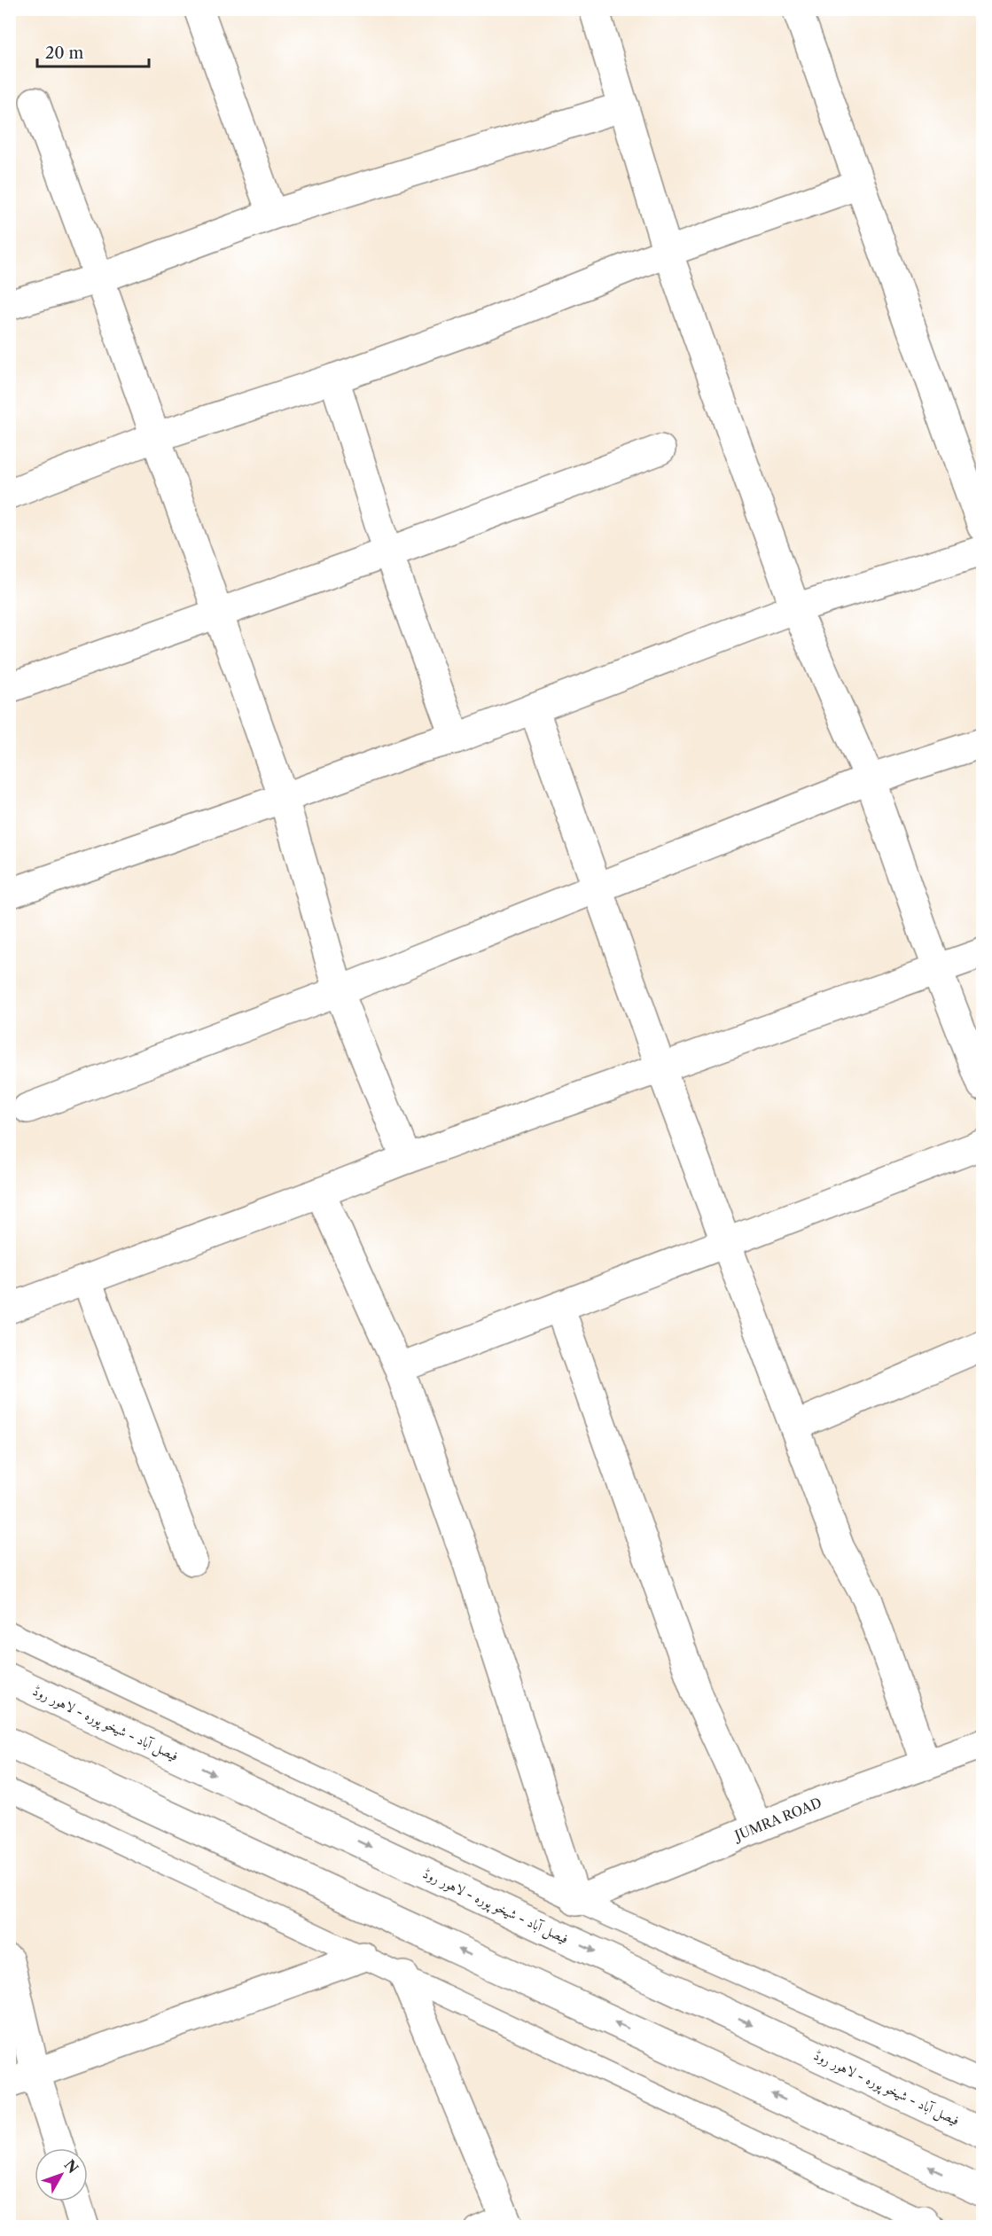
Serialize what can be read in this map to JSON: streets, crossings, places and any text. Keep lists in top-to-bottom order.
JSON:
{
  "streets": {
    "main road": ["فیصل آباد - شیخو پورہ - لاہور روڈ", "JUMRA ROAD"]
  },
  "scale_bar": "20 m",
  "north": "top right"
}
